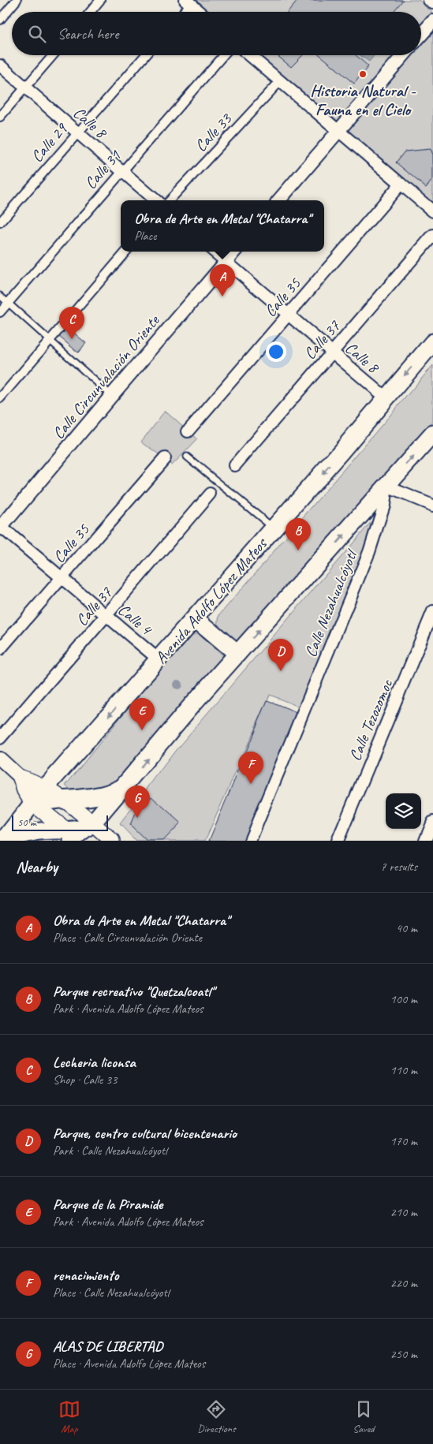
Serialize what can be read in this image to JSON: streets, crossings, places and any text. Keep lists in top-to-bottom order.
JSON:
{
  "streets": {
    "main road": ["Avenida Adolfo López Mateos"],
    "street": [
      "Calle 8",
      "Calle 33",
      "Calle 29",
      "Calle 31",
      "Calle 35",
      "Calle 37",
      "Calle Circunvalación Oriente",
      "Calle Nezahualcóyotl",
      "Calle 4",
      "Calle Tezozomoc"
    ]
  },
  "crossings": [
    ["Calle 8", "Calle 29"],
    ["Calle 8", "Calle 31"],
    ["Calle 8", "Calle 35"],
    ["Calle 8", "Calle 37"],
    ["Calle 8", "Calle Circunvalación Oriente"],
    ["Calle 8", "Avenida Adolfo López Mateos"],
    ["Calle 35", "Calle 4"],
    ["Calle 37", "Calle 4"],
    ["Calle Circunvalación Oriente", "Calle 4"],
    ["Avenida Adolfo López Mateos", "Calle 4"]
  ],
  "places": ["Historia Natural - Fauna en el Cielo"],
  "scale_bar": "50 m",
  "page": {
    "search": "Search here",
    "popup": ["Obra de Arte en Metal \"Chatarra\"", "Place"],
    "pins": [
      "A",
      "C",
      "B",
      "D",
      "E",
      "F",
      "G"
    ],
    "scale": "50 m",
    "heading": ["Nearby", "7 results"],
    "list": [
      {
        "mark": "A",
        "name": "Obra de Arte en Metal \"Chatarra\"",
        "note": "Place · Calle Circunvalación Oriente",
        "value": "40 m"
      },
      {
        "mark": "B",
        "name": "Parque recreativo \"Quetzalcoatl\"",
        "note": "Park · Avenida Adolfo López Mateos",
        "value": "100 m"
      },
      {
        "mark": "C",
        "name": "Lecheria liconsa",
        "note": "Shop · Calle 33",
        "value": "110 m"
      },
      {
        "mark": "D",
        "name": "Parque, centro cultural bicentenario",
        "note": "Park · Calle Nezahualcóyotl",
        "value": "170 m"
      },
      {
        "mark": "E",
        "name": "Parque de la Piramide",
        "note": "Park · Avenida Adolfo López Mateos",
        "value": "210 m"
      },
      {
        "mark": "F",
        "name": "renacimiento",
        "note": "Place · Calle Nezahualcóyotl",
        "value": "220 m"
      },
      {
        "mark": "G",
        "name": "ALAS DE LIBERTAD",
        "note": "Place · Avenida Adolfo López Mateos",
        "value": "250 m"
      }
    ],
    "nav": ["Map", "Directions", "Saved"]
  }
}
